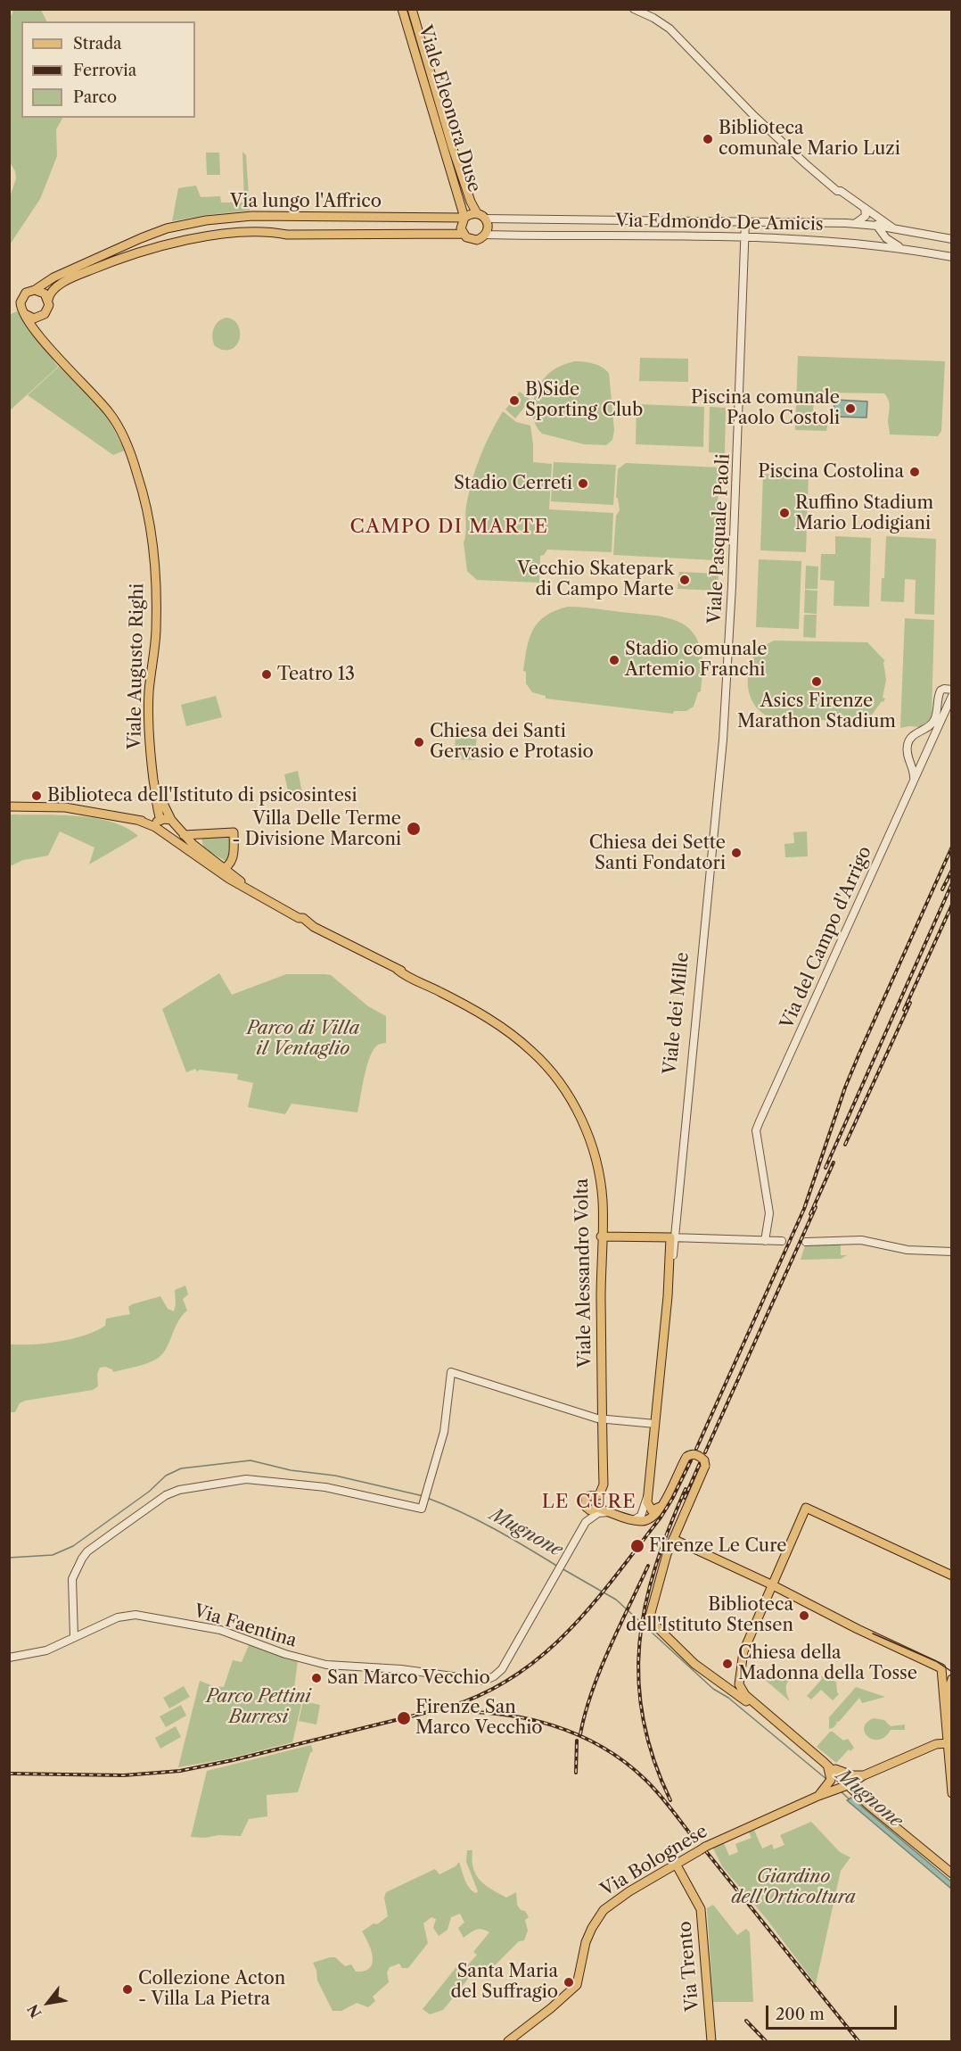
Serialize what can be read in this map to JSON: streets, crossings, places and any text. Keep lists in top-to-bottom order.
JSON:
{
  "streets": {
    "main road": [
      "Viale Eleonora Duse",
      "Via lungo l'Affrico",
      "Viale Augusto Righi",
      "Viale dei Mille",
      "Viale Alessandro Volta",
      "Via Bolognese",
      "Via Trento"
    ],
    "street": [
      "Via Edmondo De Amicis",
      "Viale Pasquale Paoli",
      "Via del Campo d'Arrigo",
      "Via Faentina"
    ]
  },
  "crossings": [
    ["Viale Eleonora Duse", "Via lungo l'Affrico"],
    ["Viale Eleonora Duse", "Via Edmondo De Amicis"],
    ["Via lungo l'Affrico", "Via Edmondo De Amicis"],
    ["Via lungo l'Affrico", "Viale Augusto Righi"],
    ["Via Edmondo De Amicis", "Viale Pasquale Paoli"],
    ["Viale Pasquale Paoli", "Viale dei Mille"],
    ["Viale Augusto Righi", "Viale Alessandro Volta"],
    ["Via Bolognese", "Via Trento"]
  ],
  "districts": ["CAMPO DI MARTE", "LE CURE"],
  "water": ["Mugnone"],
  "parks": ["Parco di Villa il Ventaglio", "Parco Pettini Burresi", "Giardino dell'Orticoltura"],
  "places": [
    "Biblioteca comunale Mario Luzi",
    "B)Side Sporting Club",
    "Piscina comunale Paolo Costoli",
    "Piscina Costolina",
    "Stadio Cerreti",
    "Ruffino Stadium Mario Lodigiani",
    "Vecchio Skatepark di Campo Marte",
    "Stadio comunale Artemio Franchi",
    "Teatro 13",
    "Asics Firenze Marathon Stadium",
    "Chiesa dei Santi Gervasio e Protasio",
    "Biblioteca dell'Istituto di psicosintesi",
    "Villa Delle Terme - Divisione Marconi",
    "Chiesa dei Sette Santi Fondatori",
    "Firenze Le Cure",
    "Biblioteca dell'Istituto Stensen",
    "Chiesa della Madonna della Tosse",
    "San Marco Vecchio",
    "Firenze San Marco Vecchio",
    "Santa Maria del Suffragio",
    "Collezione Acton - Villa La Pietra"
  ],
  "legend": ["Strada", "Ferrovia", "Parco"],
  "scale_bar": "200 m",
  "north": "bottom left"
}
